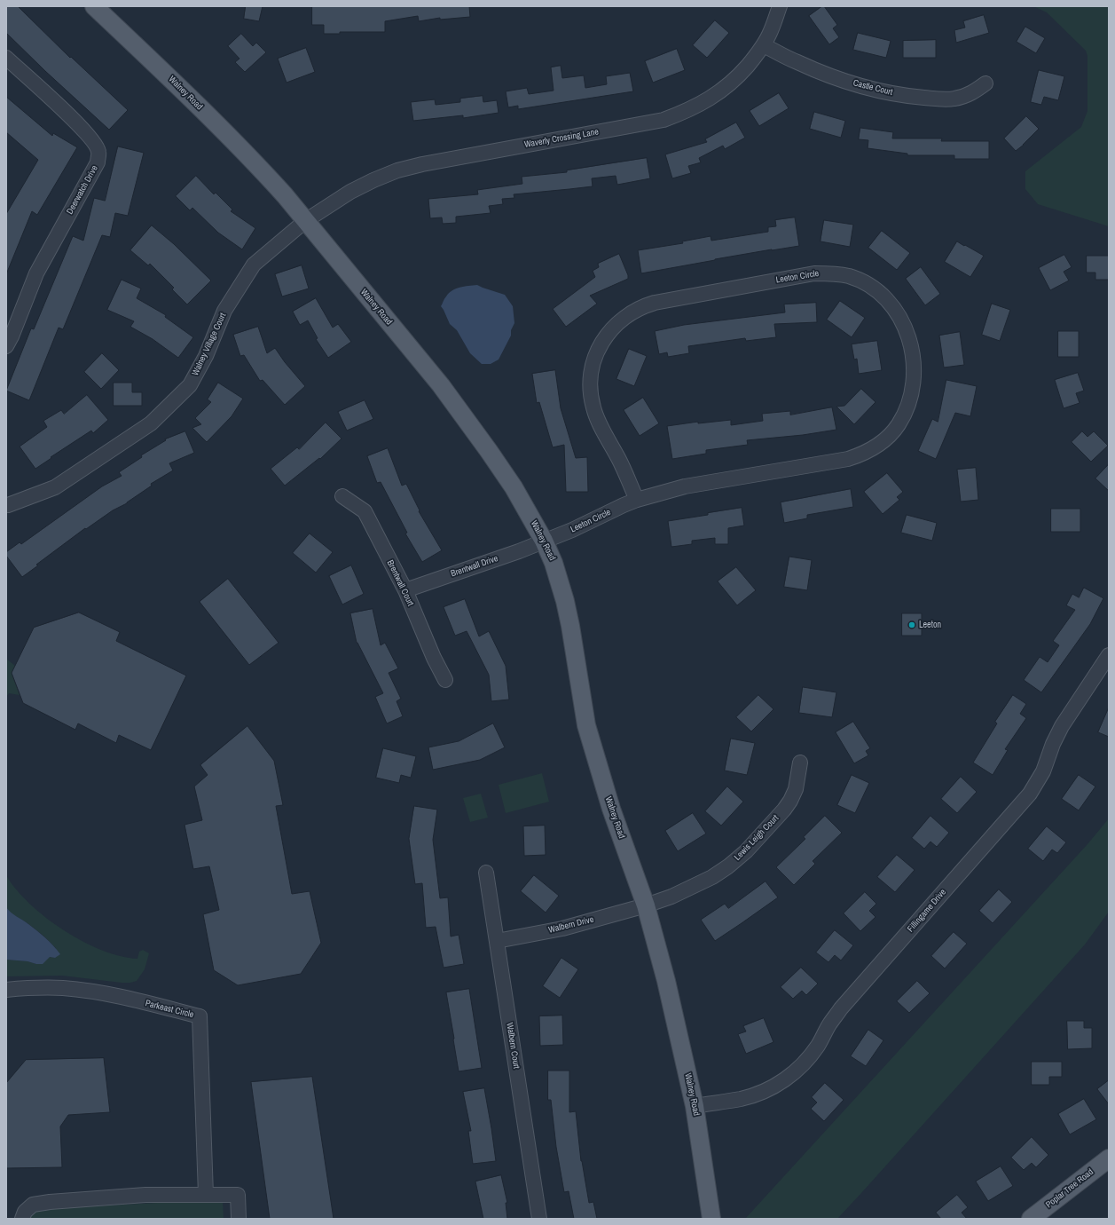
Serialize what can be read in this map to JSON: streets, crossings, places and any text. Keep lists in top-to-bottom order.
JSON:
{
  "streets": {
    "main road": ["Walney Road", "Poplar Tree Road"],
    "street": [
      "Castle Court",
      "Waverly Crossing Lane",
      "Deerwatch Drive",
      "Leeton Circle",
      "Walney Village Court",
      "Brentwall Drive",
      "Brentwall Court",
      "Lewis Leigh Court",
      "Fillingame Drive",
      "Walbern Drive",
      "Parkeast Circle",
      "Walbern Court"
    ]
  },
  "crossings": [
    ["Castle Court", "Waverly Crossing Lane"],
    ["Walney Road", "Waverly Crossing Lane"],
    ["Walney Road", "Leeton Circle"],
    ["Walney Road", "Walney Village Court"],
    ["Walney Road", "Brentwall Drive"],
    ["Walney Road", "Lewis Leigh Court"],
    ["Walney Road", "Fillingame Drive"],
    ["Walney Road", "Walbern Drive"],
    ["Waverly Crossing Lane", "Walney Village Court"],
    ["Leeton Circle", "Brentwall Drive"],
    ["Brentwall Drive", "Brentwall Court"],
    ["Lewis Leigh Court", "Walbern Drive"],
    ["Walbern Drive", "Walbern Court"]
  ],
  "places": ["Leeton"]
}
